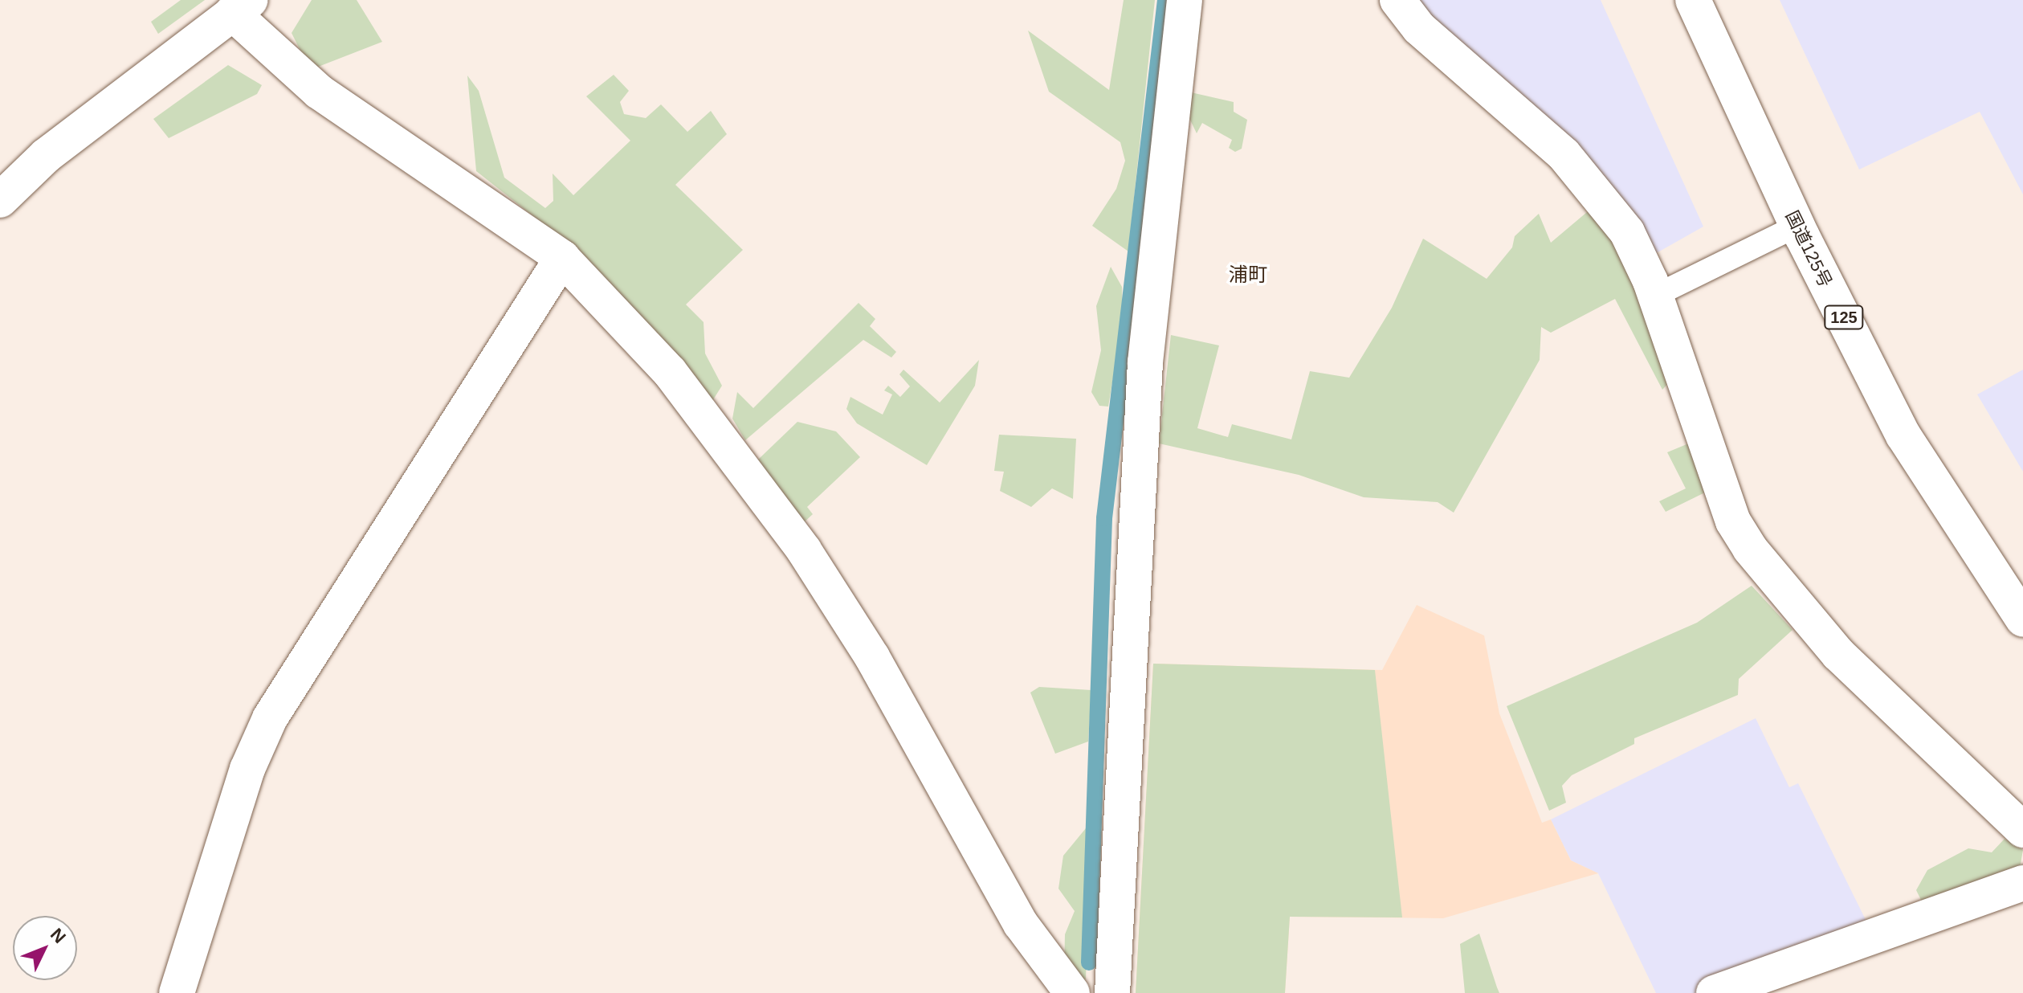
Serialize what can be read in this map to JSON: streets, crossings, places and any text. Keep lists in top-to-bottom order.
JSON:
{
  "streets": {
    "main road": ["国道125号", "125"]
  },
  "districts": ["浦町"],
  "north": "top right"
}
